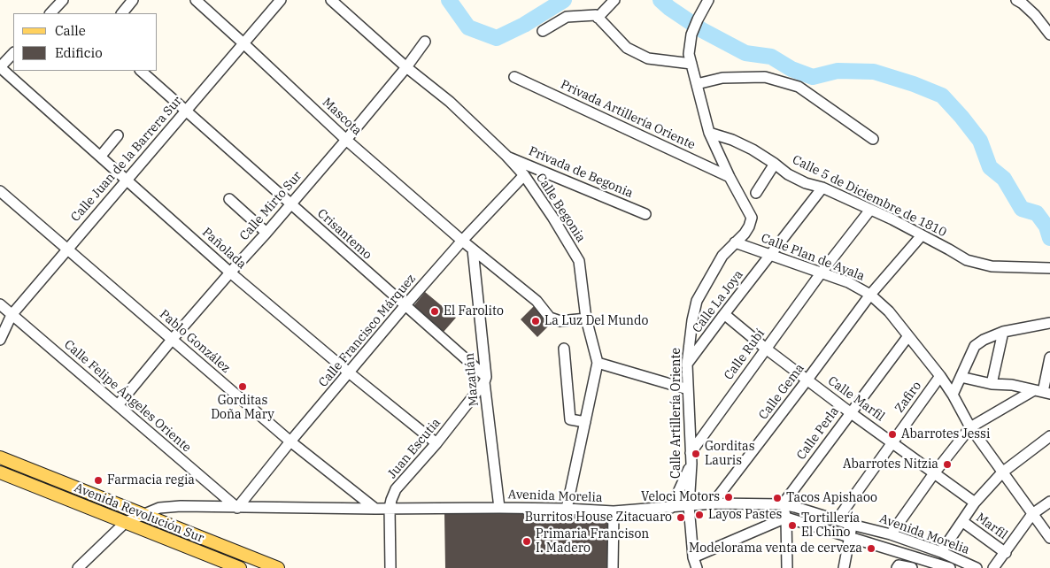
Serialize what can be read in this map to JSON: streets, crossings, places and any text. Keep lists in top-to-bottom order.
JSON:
{
  "streets": {
    "main road": ["Avenida Revolución Sur"],
    "street": [
      "Privada Artillería Oriente",
      "Mascota",
      "Calle Juan de la Barrera Sur",
      "Privada de Begonia",
      "Calle 5 de Diciembre de 1810",
      "Calle Mirto Sur",
      "Calle Begonia",
      "Crisantemo",
      "Pañolada",
      "Calle Plan de Ayala",
      "Calle La Joya",
      "Calle Francisco Márquez",
      "Pablo González",
      "Calle Rubí",
      "Mazatlán",
      "Calle Gema",
      "Calle Felipe Ángeles Oriente",
      "Zafiro",
      "Calle Marfil",
      "Calle Artillería Oriente",
      "Calle Perla",
      "Juan Escutia",
      "Avenida Morelia",
      "Marfil"
    ]
  },
  "crossings": [
    ["Privada Artillería Oriente", "Calle Artillería Oriente"],
    ["Mascota", "Calle Juan de la Barrera Sur"],
    ["Mascota", "Calle Mirto Sur"],
    ["Mascota", "Calle Begonia"],
    ["Mascota", "Calle Francisco Márquez"],
    ["Mascota", "Mazatlán"],
    ["Calle Juan de la Barrera Sur", "Crisantemo"],
    ["Calle Juan de la Barrera Sur", "Pañolada"],
    ["Calle Juan de la Barrera Sur", "Pablo González"],
    ["Calle Juan de la Barrera Sur", "Calle Felipe Ángeles Oriente"],
    ["Privada de Begonia", "Calle Begonia"],
    ["Calle 5 de Diciembre de 1810", "Calle La Joya"],
    ["Calle 5 de Diciembre de 1810", "Calle Rubí"],
    ["Calle 5 de Diciembre de 1810", "Calle Gema"],
    ["Calle 5 de Diciembre de 1810", "Calle Artillería Oriente"],
    ["Calle Mirto Sur", "Calle Begonia"],
    ["Calle Mirto Sur", "Crisantemo"],
    ["Calle Mirto Sur", "Pañolada"],
    ["Calle Mirto Sur", "Pablo González"],
    ["Calle Mirto Sur", "Calle Felipe Ángeles Oriente"],
    ["Calle Begonia", "Calle Francisco Márquez"],
    ["Calle Begonia", "Avenida Morelia"],
    ["Crisantemo", "Calle Francisco Márquez"],
    ["Crisantemo", "Mazatlán"],
    ["Crisantemo", "Juan Escutia"],
    ["Pañolada", "Calle Francisco Márquez"],
    ["Pañolada", "Juan Escutia"],
    ["Calle Plan de Ayala", "Calle La Joya"],
    ["Calle Plan de Ayala", "Calle Rubí"],
    ["Calle Plan de Ayala", "Calle Gema"],
    ["Calle Plan de Ayala", "Zafiro"],
    ["Calle Plan de Ayala", "Calle Artillería Oriente"],
    ["Calle Plan de Ayala", "Calle Perla"],
    ["Calle La Joya", "Calle Marfil"],
    ["Calle La Joya", "Calle Artillería Oriente"],
    ["Calle Francisco Márquez", "Pablo González"],
    ["Calle Francisco Márquez", "Calle Felipe Ángeles Oriente"],
    ["Calle Francisco Márquez", "Avenida Morelia"],
    ["Pablo González", "Avenida Morelia"],
    ["Calle Rubí", "Calle Marfil"],
    ["Calle Rubí", "Calle Artillería Oriente"],
    ["Mazatlán", "Juan Escutia"],
    ["Mazatlán", "Avenida Morelia"],
    ["Calle Gema", "Calle Marfil"],
    ["Calle Gema", "Avenida Morelia"],
    ["Calle Felipe Ángeles Oriente", "Avenida Morelia"],
    ["Zafiro", "Calle Marfil"],
    ["Zafiro", "Avenida Morelia"],
    ["Calle Marfil", "Calle Perla"],
    ["Calle Artillería Oriente", "Avenida Morelia"],
    ["Calle Perla", "Avenida Morelia"],
    ["Juan Escutia", "Avenida Morelia"],
    ["Avenida Morelia", "Avenida Revolución Sur"]
  ],
  "places": [
    "El Farolito",
    "La Luz Del Mundo",
    "Gorditas Doña Mary",
    "Abarrotes Jessi",
    "Gorditas Lauris",
    "Abarrotes Nitzia",
    "Farmacia regia",
    "Veloci Motors",
    "Tacos Apishaoo",
    "Layos Pastes",
    "Burritos House Zitacuaro",
    "Tortillería El Chino",
    "Primaria Francison I. Madero",
    "Modelorama venta de cerveza"
  ],
  "legend": ["Calle", "Edificio"]
}
